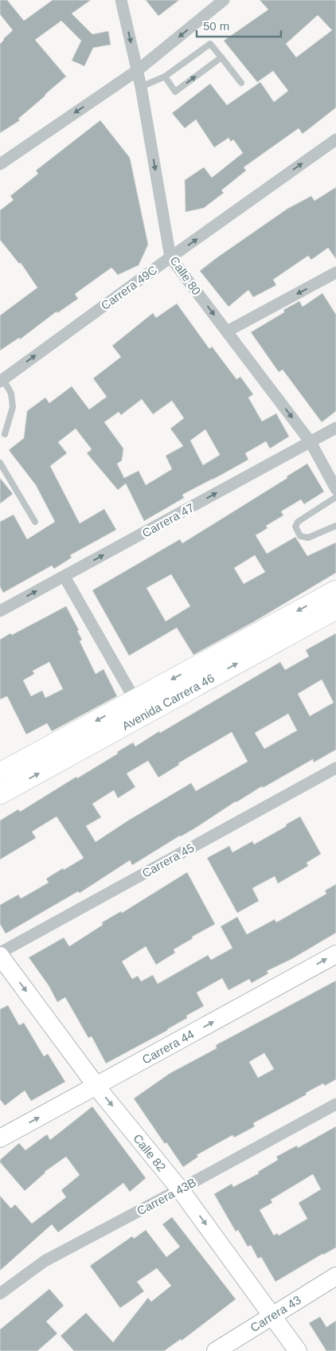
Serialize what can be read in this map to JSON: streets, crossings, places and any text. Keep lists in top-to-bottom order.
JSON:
{
  "streets": {
    "main road": ["Avenida Carrera 46"],
    "street": [
      "Calle 80",
      "Carrera 49C",
      "Carrera 47",
      "Carrera 45",
      "Carrera 44",
      "Calle 82",
      "Carrera 43B",
      "Carrera 43"
    ]
  },
  "crossings": [
    ["Calle 80", "Carrera 49C"],
    ["Calle 80", "Carrera 47"],
    ["Carrera 44", "Calle 82"],
    ["Calle 82", "Carrera 43B"],
    ["Calle 82", "Carrera 43"]
  ],
  "one_way": [
    "Calle 80",
    "Carrera 49C",
    "Carrera 47",
    "Carrera 44",
    "Calle 82"
  ],
  "scale_bar": "50 m"
}
